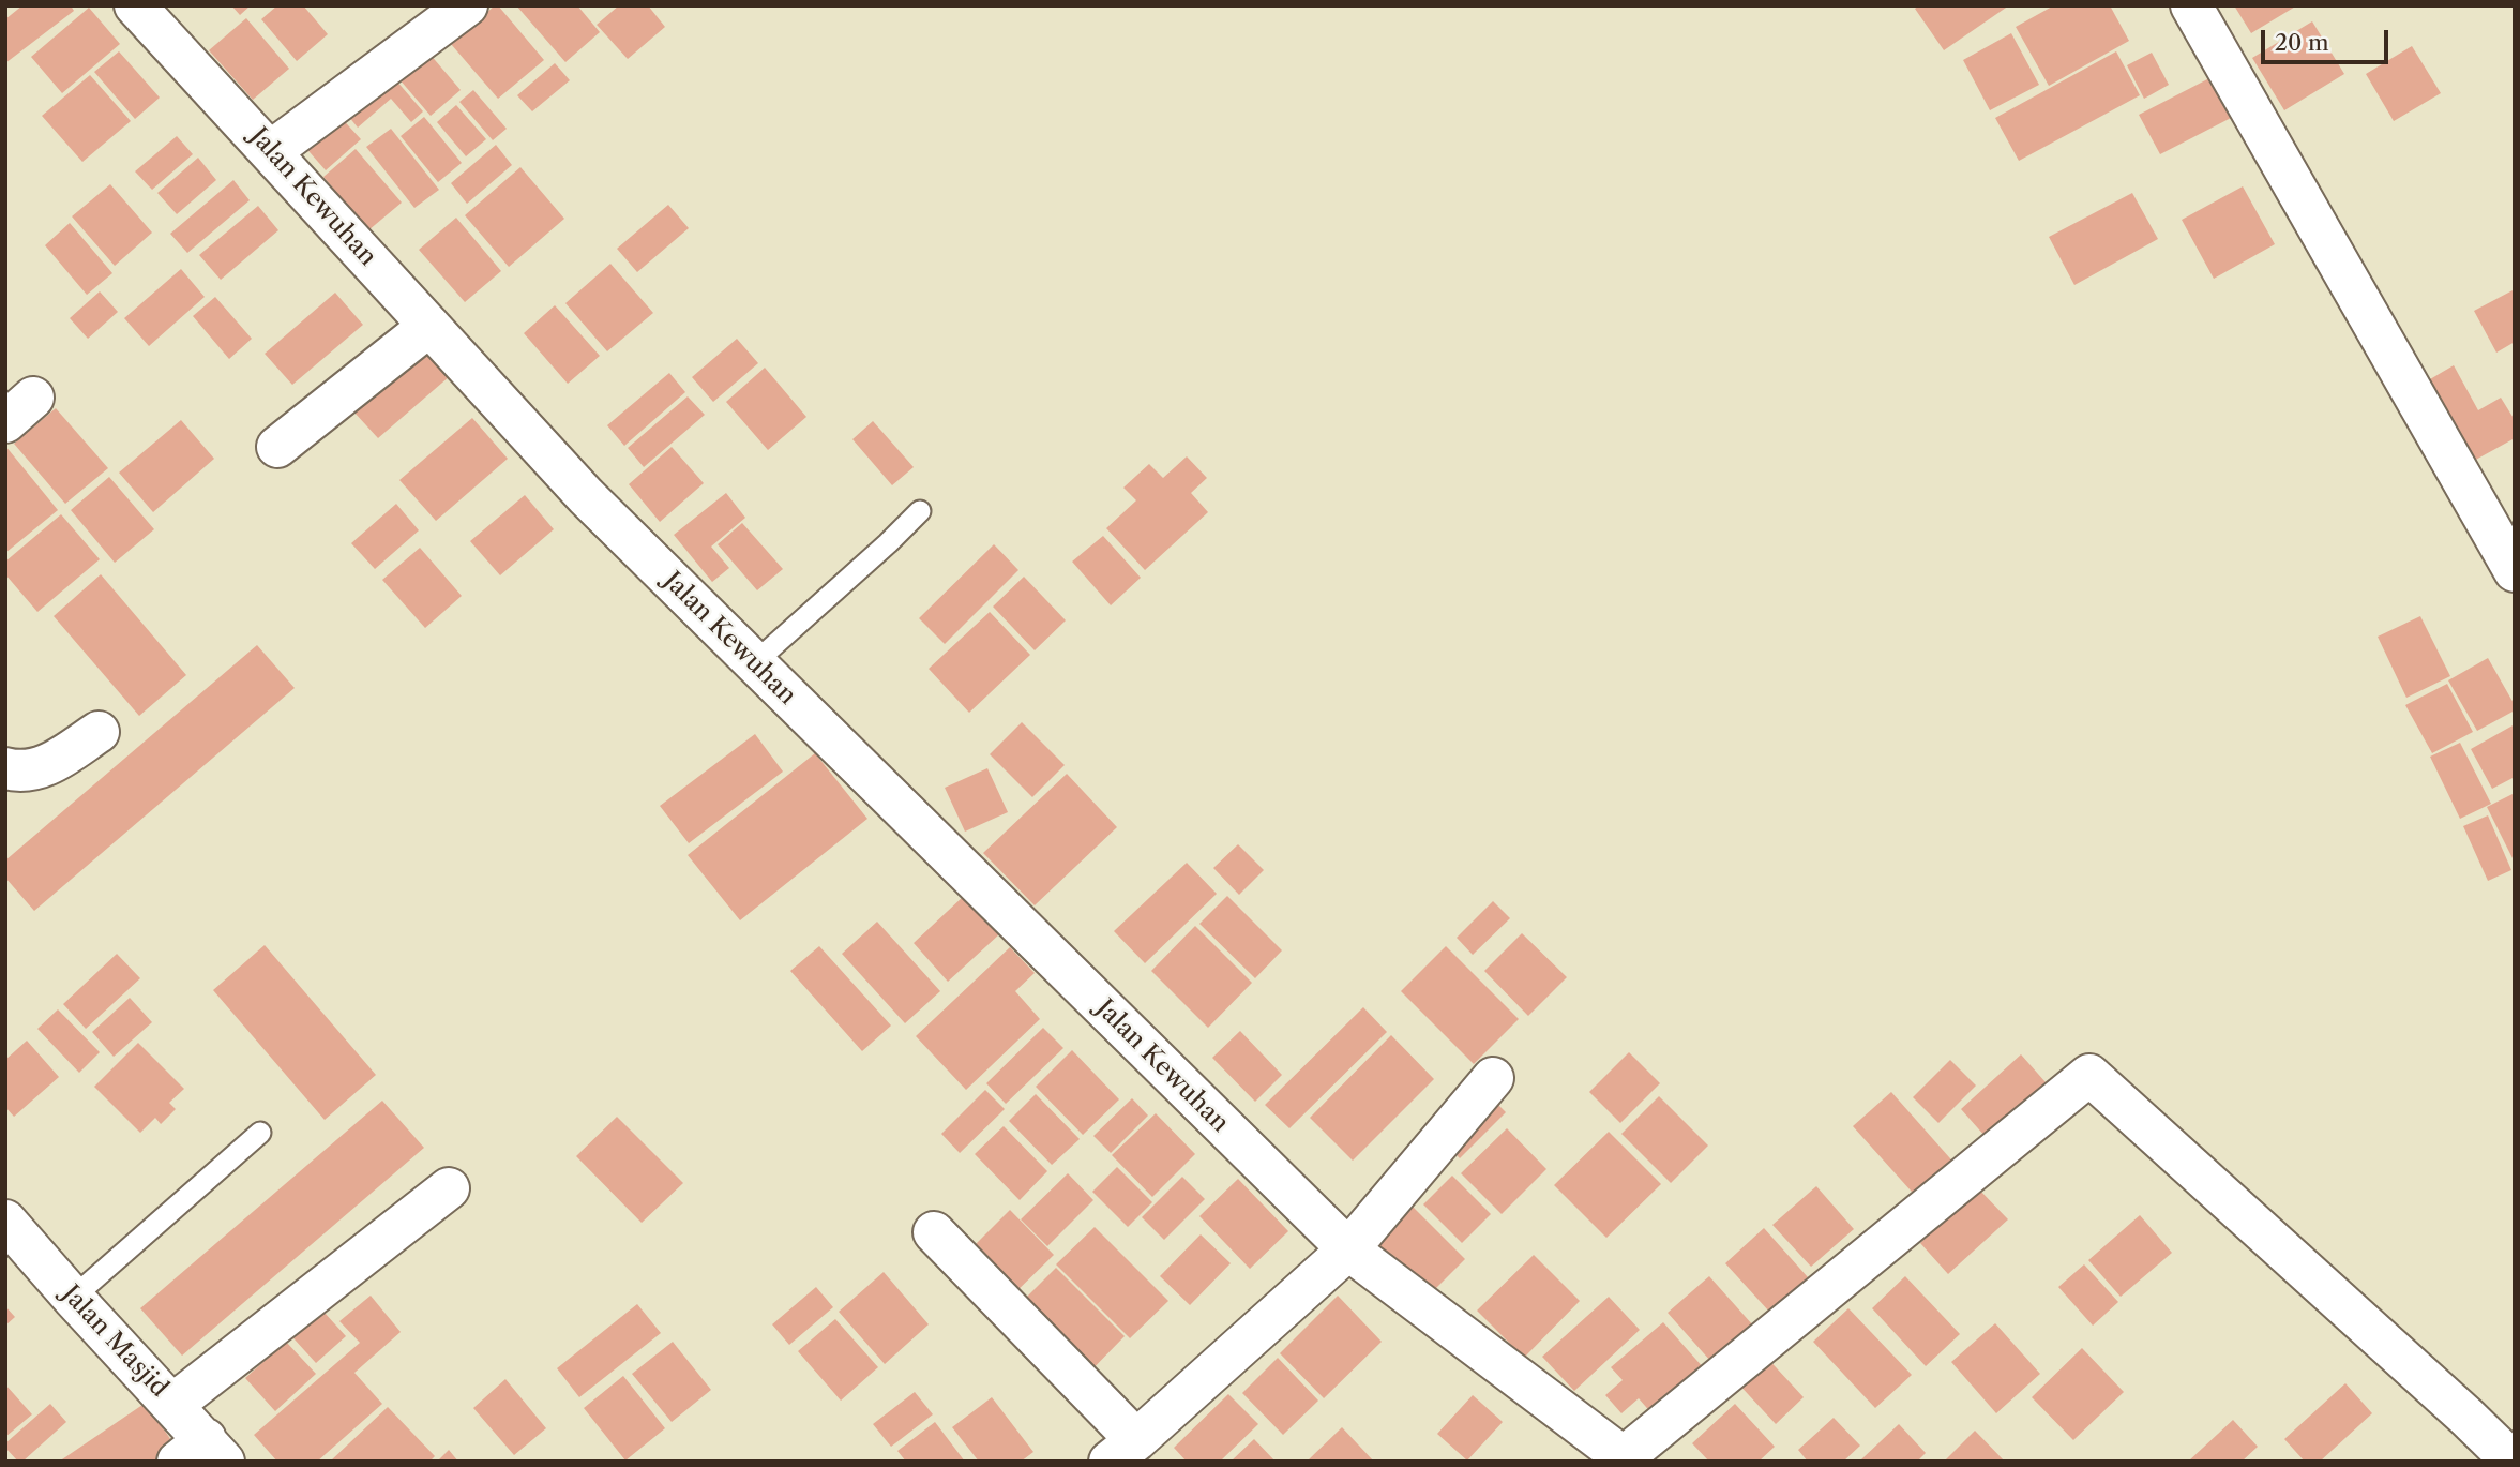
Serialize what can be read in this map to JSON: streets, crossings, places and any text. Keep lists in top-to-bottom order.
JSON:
{
  "streets": {
    "street": ["Jalan Kewuhan", "Jalan Masjid"]
  },
  "scale_bar": "20 m"
}
